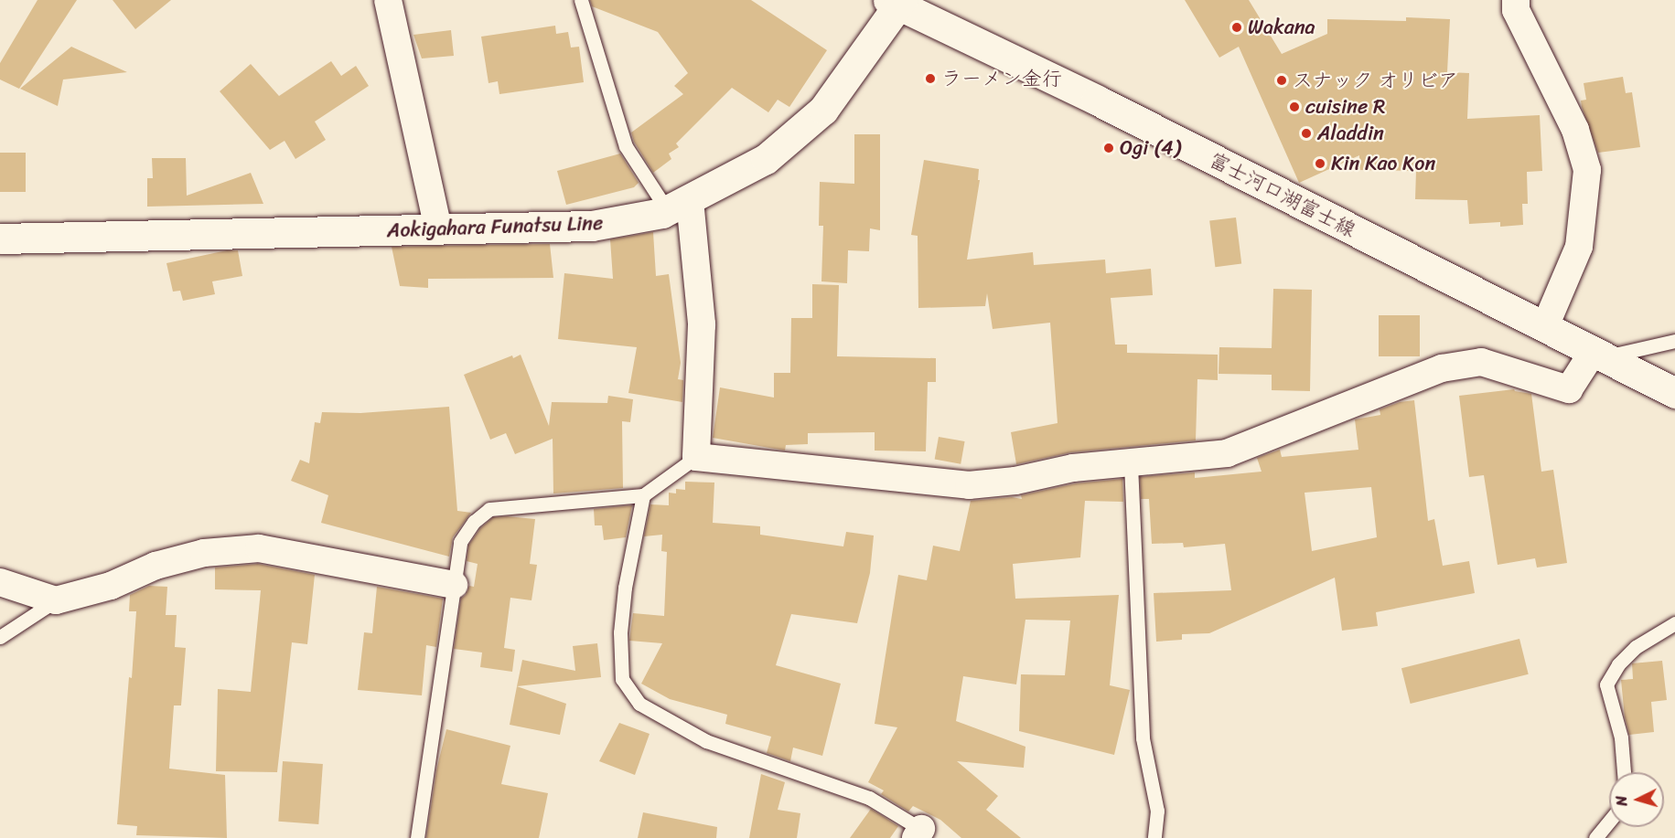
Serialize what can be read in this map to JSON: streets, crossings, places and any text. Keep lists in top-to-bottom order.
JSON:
{
  "streets": {
    "main road": ["富士河口湖富士線", "Aokigahara Funatsu Line"]
  },
  "crossings": [
    ["富士河口湖富士線", "Aokigahara Funatsu Line"]
  ],
  "places": [
    "Wakana",
    "ラーメン金行",
    "スナック オリビア",
    "cuisine R",
    "Aladdin",
    "Ogi (4)",
    "Kin Kao Kon"
  ],
  "north": "left"
}
